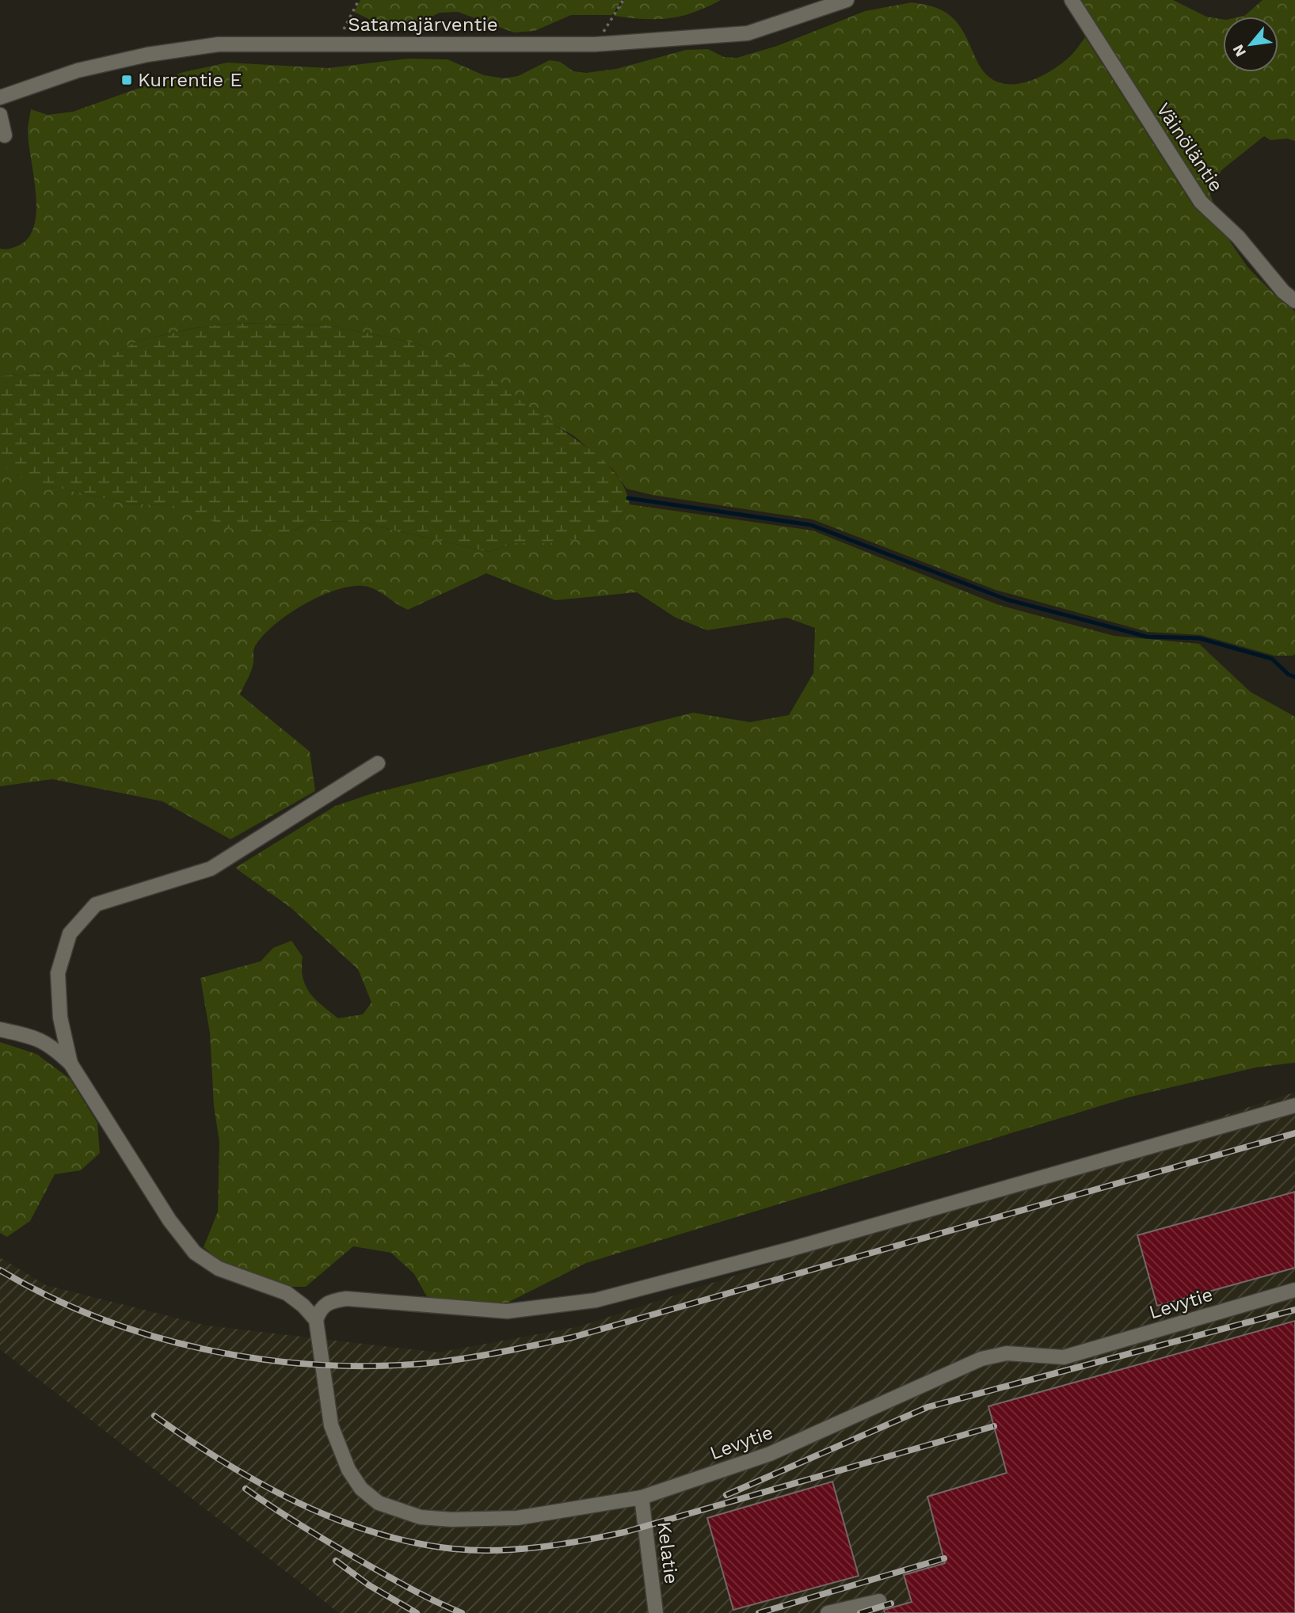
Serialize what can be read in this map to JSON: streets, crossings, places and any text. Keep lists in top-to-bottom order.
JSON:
{
  "streets": {
    "street": [
      "Satamajärventie",
      "Väinöläntie",
      "Levytie",
      "Kelatie"
    ]
  },
  "crossings": [
    ["Levytie", "Kelatie"]
  ],
  "places": {
    "transit": ["Kurrentie E"]
  },
  "north": "bottom left"
}
